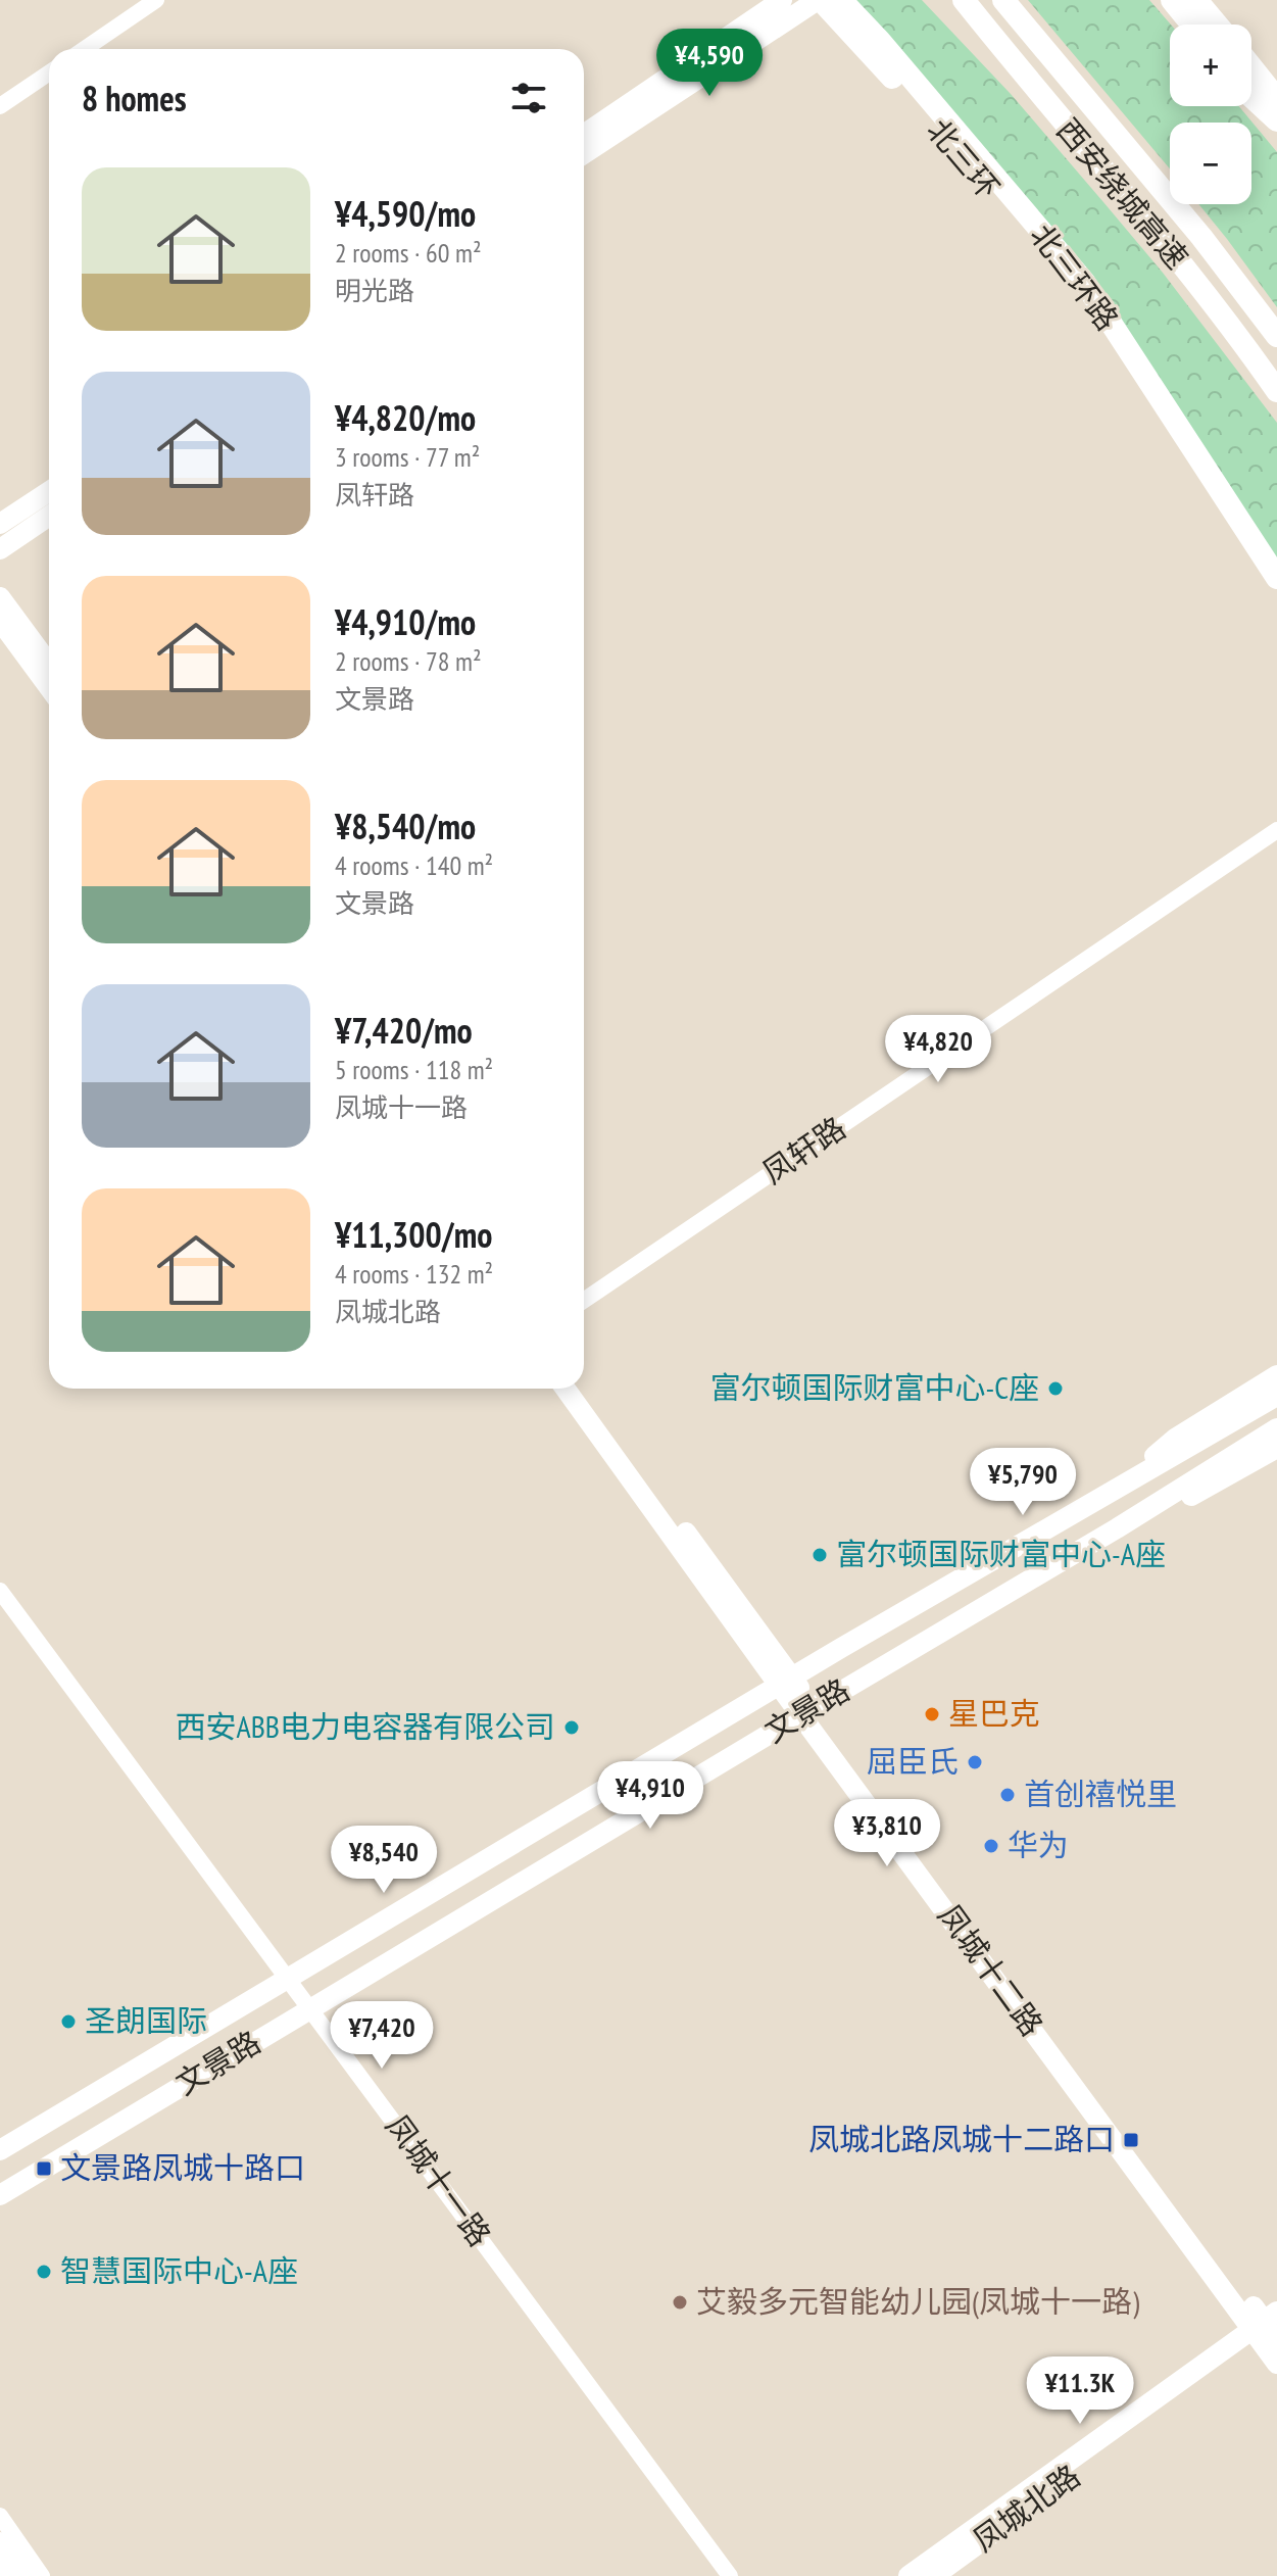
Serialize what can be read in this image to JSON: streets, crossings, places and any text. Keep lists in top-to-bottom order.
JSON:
{
  "streets": {
    "highway": ["北三环", "西安绕城高速", "北三环路"],
    "main road": ["文景路", "凤城十二路", "凤城北路"],
    "street": ["凤轩路", "凤城十一路"]
  },
  "crossings": [
    ["北三环", "北三环路"],
    ["文景路", "凤城十二路"],
    ["文景路", "凤城十一路"],
    ["凤城十二路", "凤城北路"]
  ],
  "places": {
    "other": [
      "富尔顿国际财富中心-C座",
      "富尔顿国际财富中心-A座",
      "星巴克",
      "西安ABB电力电容器有限公司",
      "屈臣氏",
      "首创禧悦里",
      "华为",
      "圣朗国际",
      "智慧国际中心-A座",
      "艾毅多元智能幼儿园(凤城十一路)"
    ],
    "transit": ["凤城北路凤城十二路口", "文景路凤城十路口"]
  },
  "page": {
    "map_buttons": ["+", "−"],
    "price": [
      "¥4,590",
      "¥4,820",
      "¥5,790",
      "¥4,910",
      "¥3,810",
      "¥8,540",
      "¥7,420",
      "¥11.3K"
    ],
    "heading": "8 homes",
    "list": [
      {
        "name": "¥4,590/mo",
        "note": "2 rooms · 60 m² · 明光路"
      },
      {
        "name": "¥4,820/mo",
        "note": "3 rooms · 77 m² · 凤轩路"
      },
      {
        "name": "¥4,910/mo",
        "note": "2 rooms · 78 m² · 文景路"
      },
      {
        "name": "¥8,540/mo",
        "note": "4 rooms · 140 m² · 文景路"
      },
      {
        "name": "¥7,420/mo",
        "note": "5 rooms · 118 m² · 凤城十一路"
      },
      {
        "name": "¥11,300/mo",
        "note": "4 rooms · 132 m² · 凤城北路"
      }
    ]
  }
}
